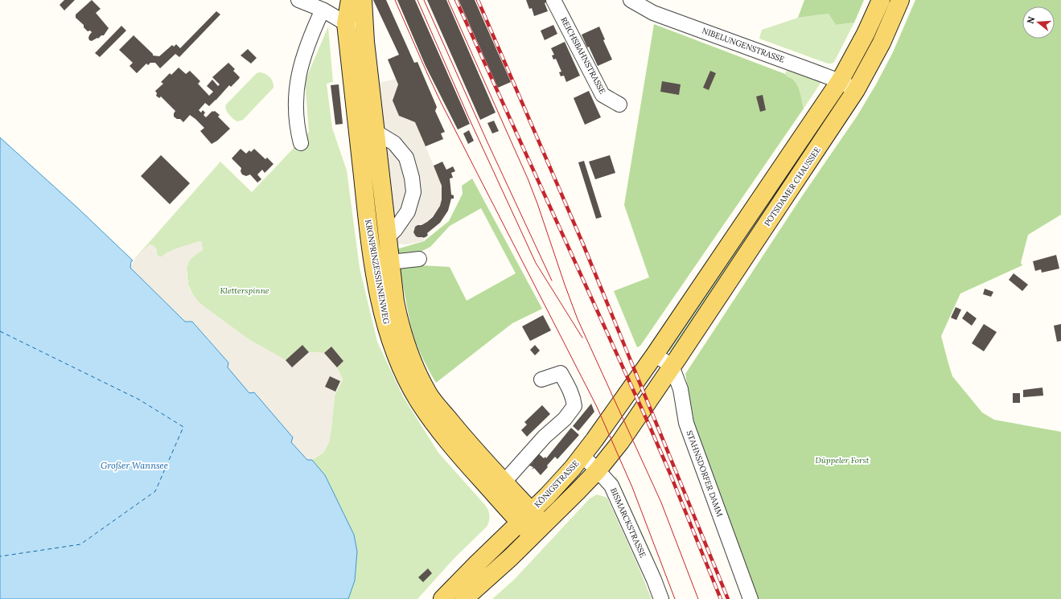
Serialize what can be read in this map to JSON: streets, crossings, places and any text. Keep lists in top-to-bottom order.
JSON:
{
  "streets": {
    "main road": ["POTSDAMER CHAUSSEE", "KRONPRINZESSINNENWEG", "KÖNIGSTRASSE"],
    "street": [
      "NIBELUNGENSTRASSE",
      "REICHSBAHNSTRASSE",
      "STAHNSDORFER DAMM",
      "BISMARCKSTRASSE"
    ]
  },
  "crossings": [
    ["NIBELUNGENSTRASSE", "POTSDAMER CHAUSSEE"],
    ["POTSDAMER CHAUSSEE", "STAHNSDORFER DAMM"],
    ["KRONPRINZESSINNENWEG", "KÖNIGSTRASSE"],
    ["KÖNIGSTRASSE", "BISMARCKSTRASSE"]
  ],
  "water": ["Großer Wannsee"],
  "parks": ["Kletterspinne", "Düppeler Forst"],
  "north": "left"
}
